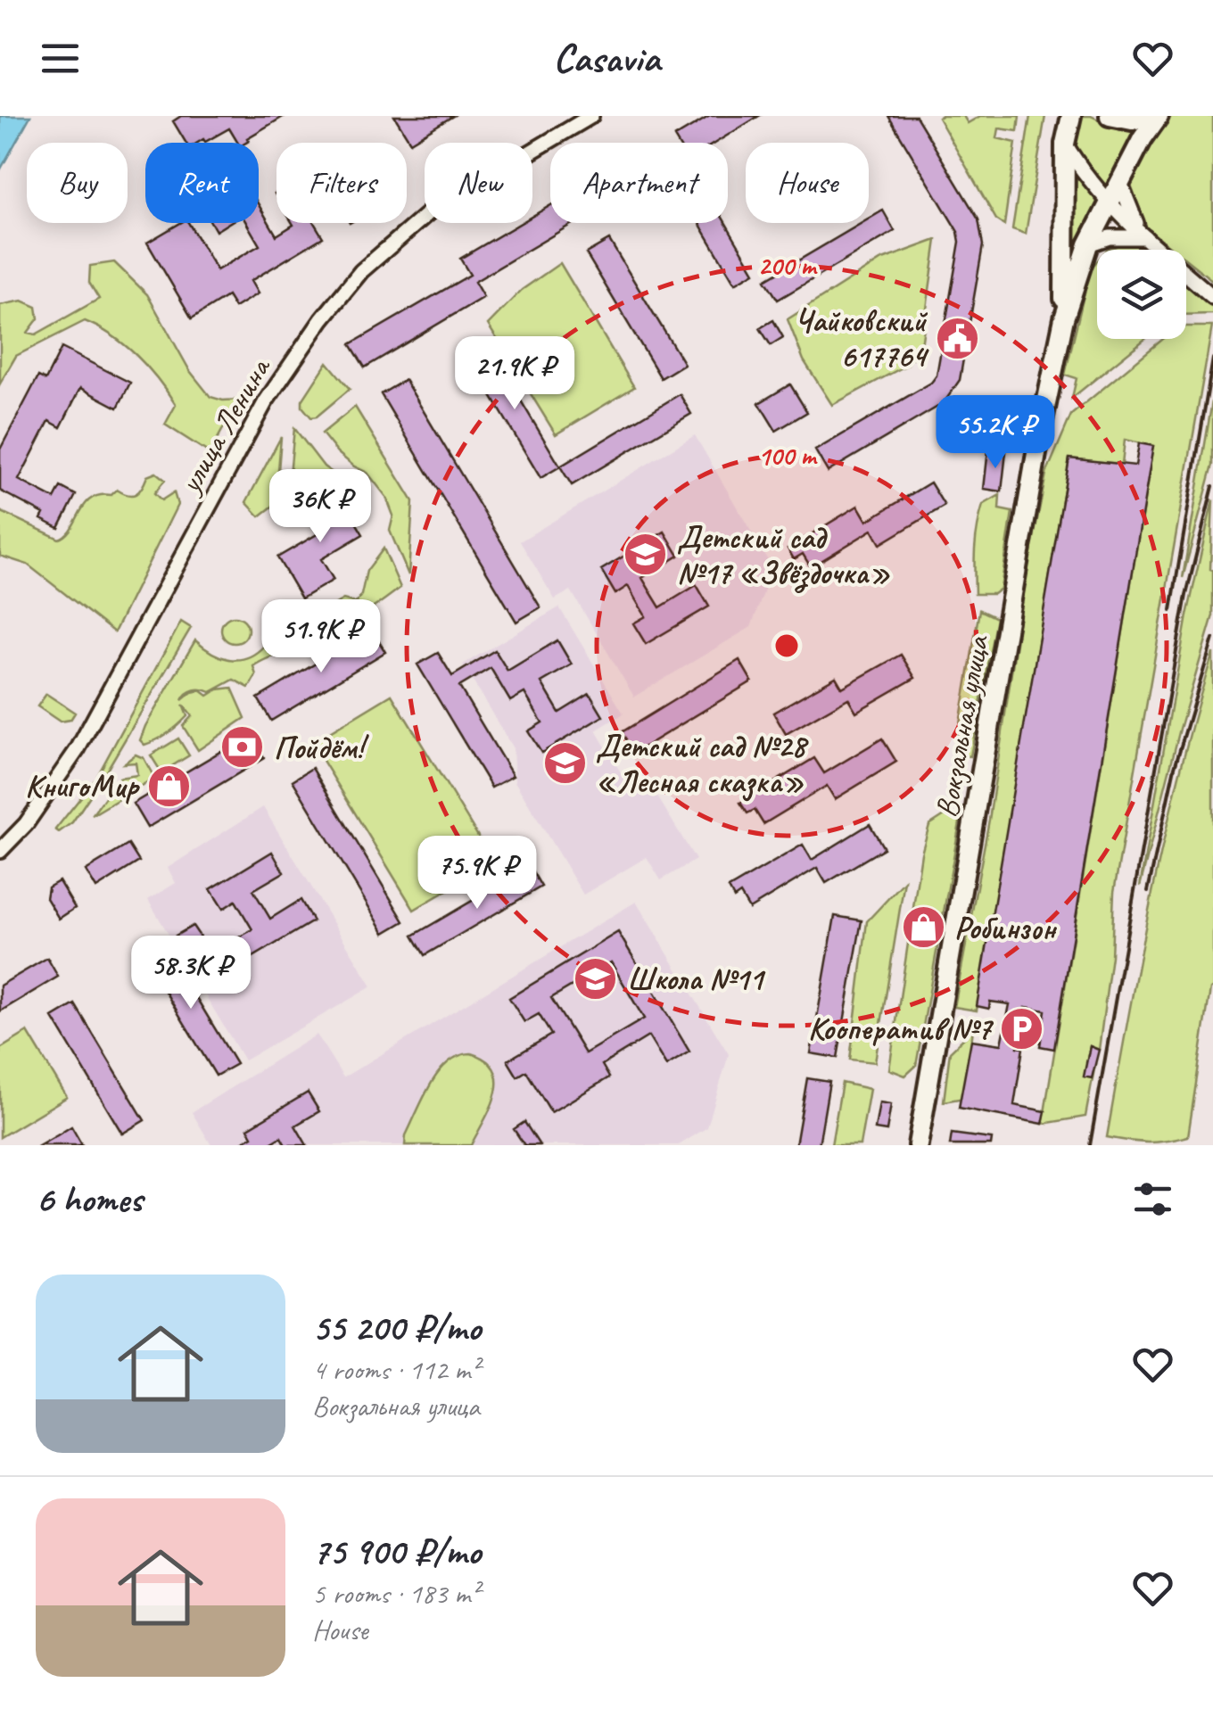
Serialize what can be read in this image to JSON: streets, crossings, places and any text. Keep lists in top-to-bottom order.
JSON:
{
  "streets": {
    "main road": ["Вокзальная улица"],
    "street": ["улица Ленина"]
  },
  "places": {
    "public building": ["Чайковский 617764"],
    "school or university": ["Детский сад №17 «Звёздочка»", "Детский сад №28 «Лесная сказка»", "Школа №11"],
    "bank": ["Пойдём!"],
    "shop": ["КнигоМир", "Робинзон"],
    "parking": ["Кооператив №7"]
  },
  "page": {
    "header": "Casavia",
    "chip": [
      "Buy",
      "Rent",
      "Filters",
      "New",
      "Apartment",
      "House"
    ],
    "price": [
      "21.9K ₽",
      "55.2K ₽",
      "36K ₽",
      "51.9K ₽",
      "75.9K ₽",
      "58.3K ₽"
    ],
    "heading": "6 homes",
    "list": [
      {
        "name": "55 200 ₽/mo",
        "note": "4 rooms · 112 m² · Вокзальная улица"
      },
      {
        "name": "75 900 ₽/mo",
        "note": "5 rooms · 183 m² · House"
      }
    ]
  },
  "rings": ["200 m", "100 m"]
}
